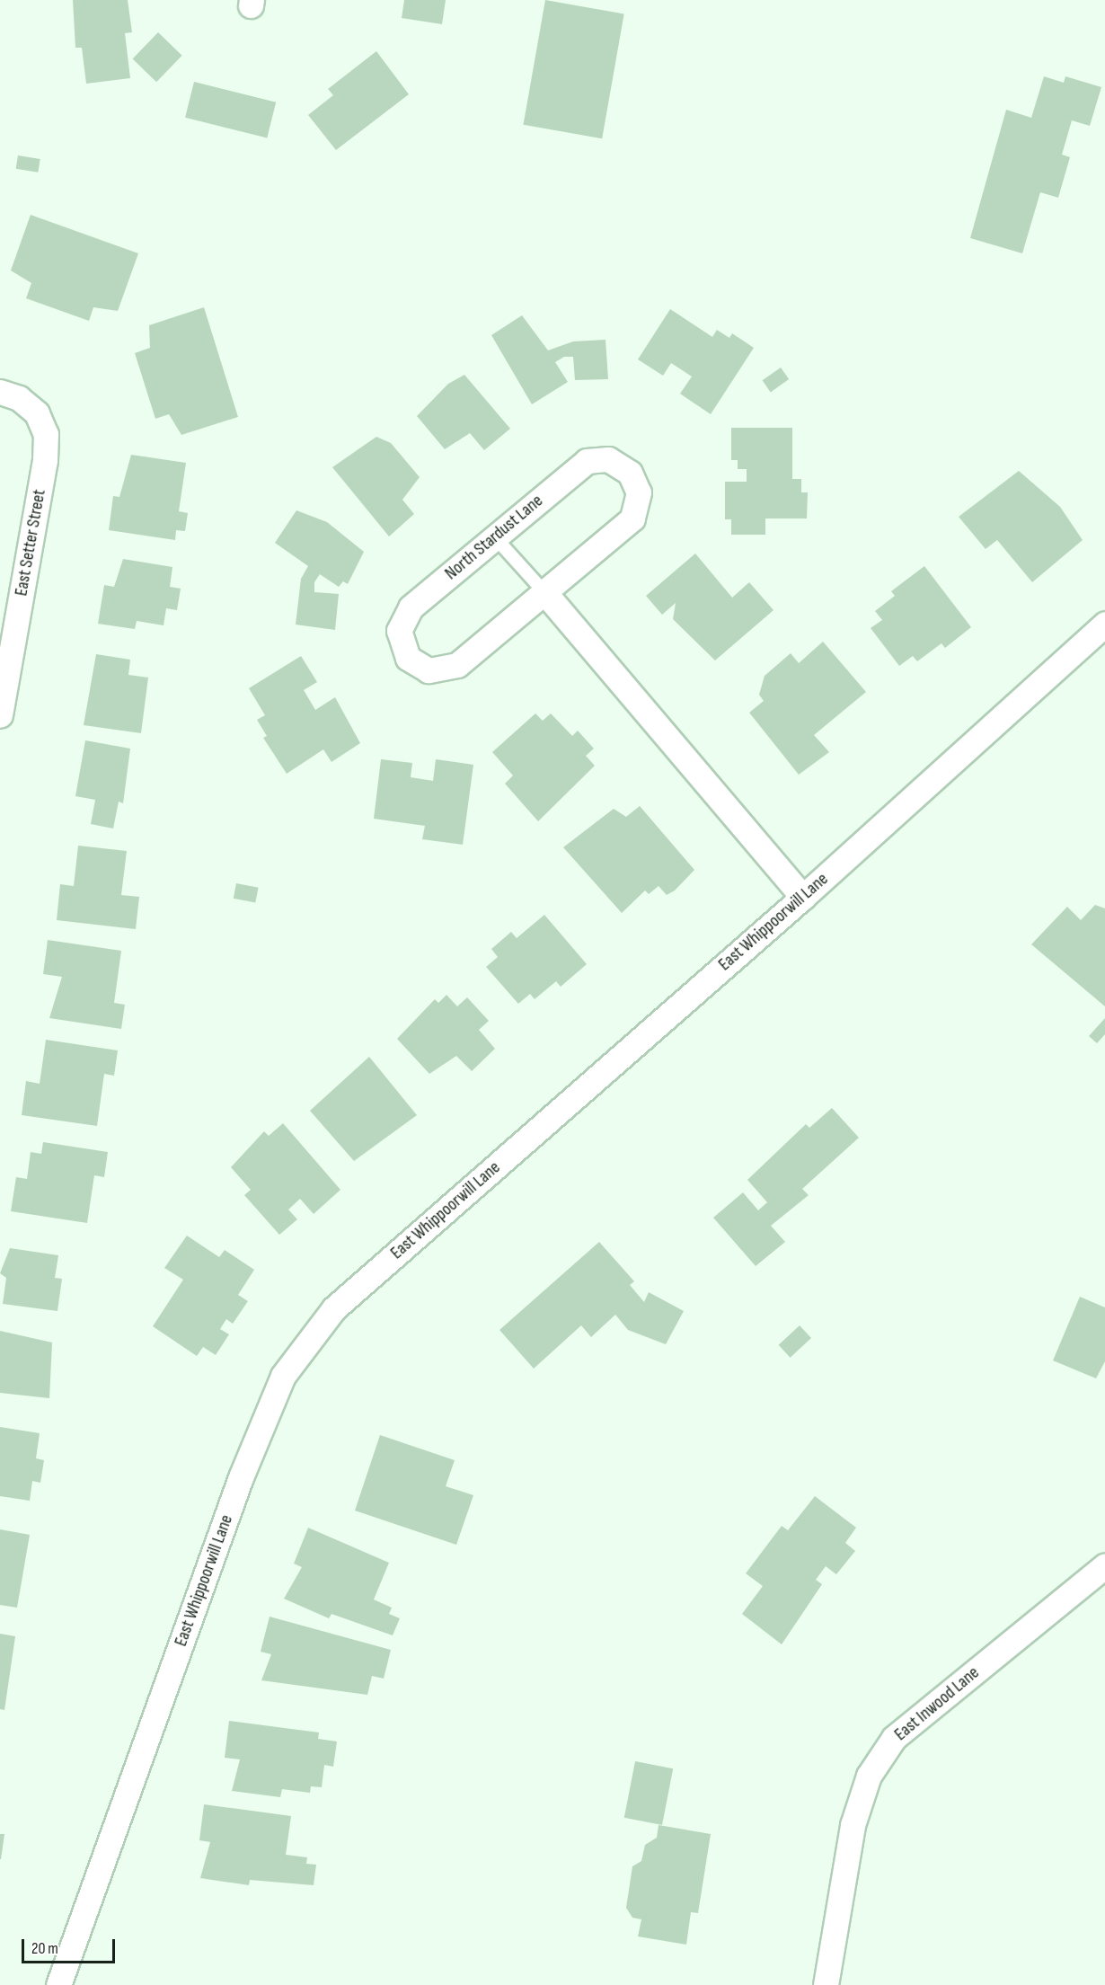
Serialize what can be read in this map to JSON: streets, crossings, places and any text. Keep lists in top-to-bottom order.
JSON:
{
  "streets": {
    "street": [
      "North Stardust Lane",
      "East Setter Street",
      "East Whippoorwill Lane",
      "East Inwood Lane"
    ]
  },
  "scale_bar": "20 m"
}
